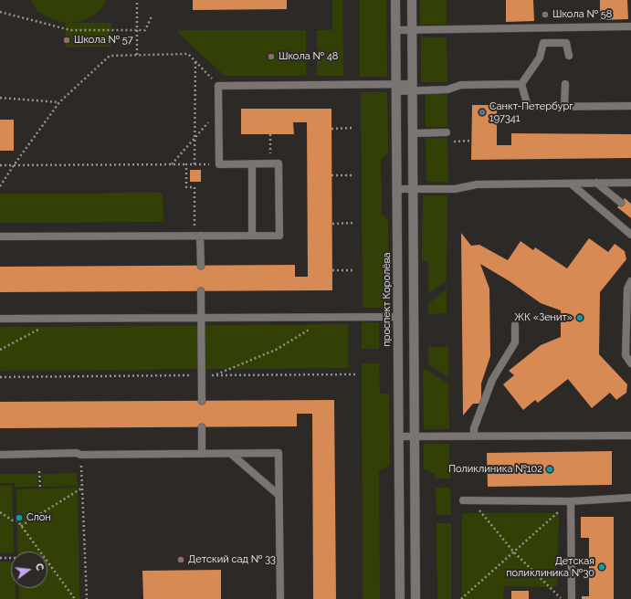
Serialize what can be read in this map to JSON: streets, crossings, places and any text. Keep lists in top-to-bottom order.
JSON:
{
  "streets": {
    "street": ["проспект Королёва"]
  },
  "places": [
    "Школа № 58",
    "Школа № 57",
    "Школа № 48",
    "Санкт-Петербург 197341",
    "ЖК «Зенит»",
    "Поликлиника №102",
    "Слон",
    "Детский сад № 33",
    "Детская поликлиника №30"
  ],
  "north": "right"
}
